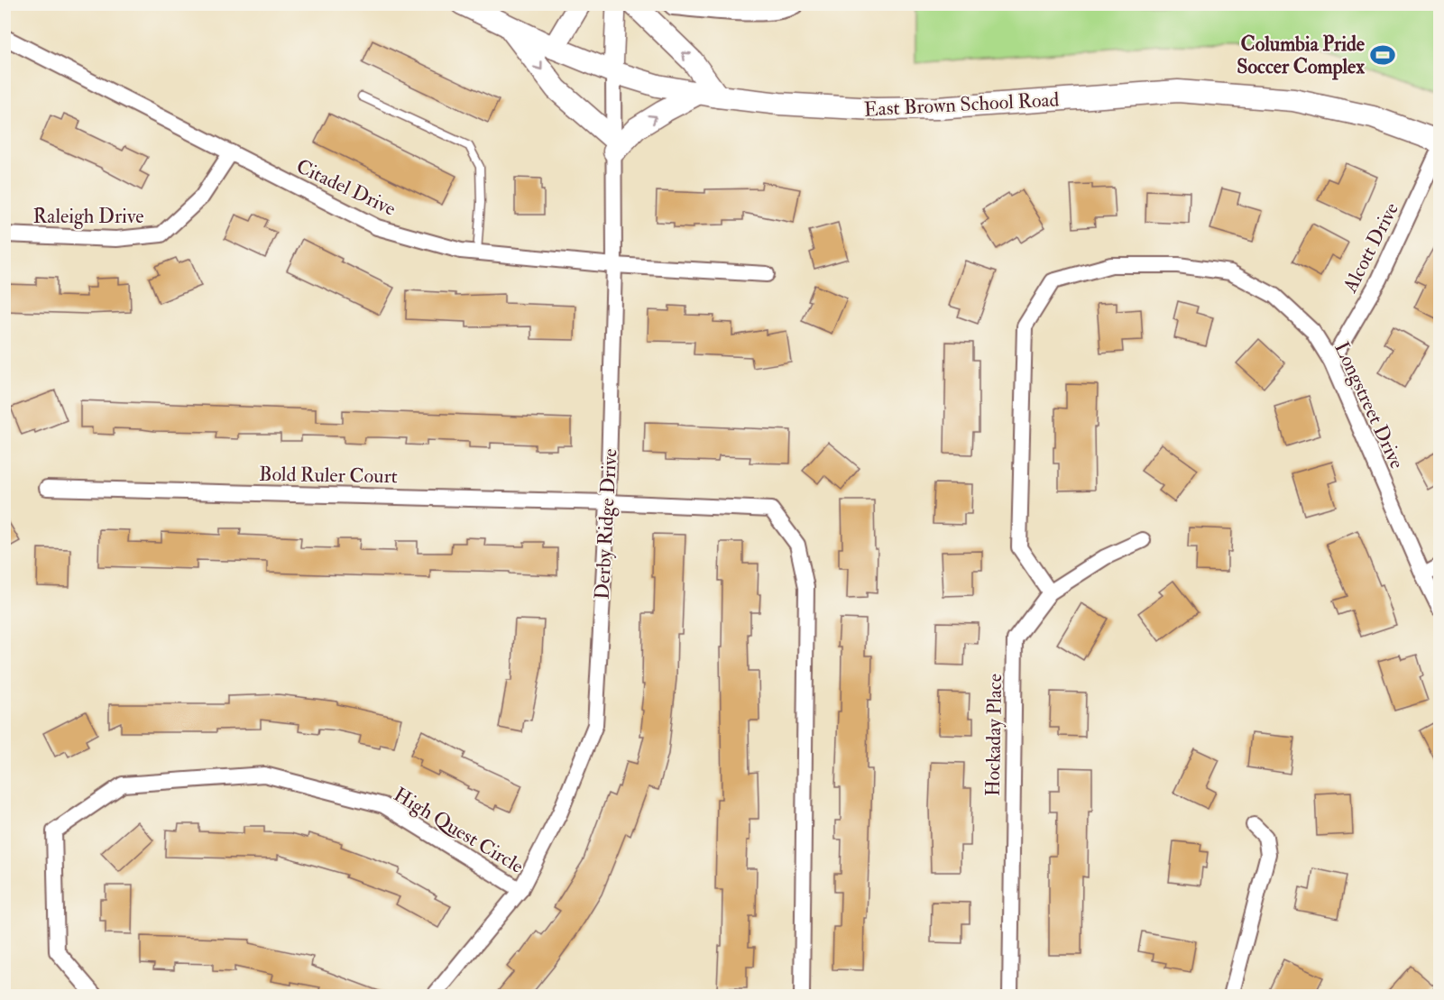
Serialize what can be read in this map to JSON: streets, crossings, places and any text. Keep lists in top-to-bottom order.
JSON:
{
  "streets": {
    "main road": ["East Brown School Road"],
    "street": [
      "Citadel Drive",
      "Raleigh Drive",
      "Alcott Drive",
      "Longstreet Drive",
      "Bold Ruler Court",
      "Derby Ridge Drive",
      "Hockaday Place",
      "High Quest Circle"
    ]
  },
  "crossings": [
    ["East Brown School Road", "Derby Ridge Drive"],
    ["Citadel Drive", "Raleigh Drive"],
    ["Citadel Drive", "Derby Ridge Drive"],
    ["Alcott Drive", "Longstreet Drive"],
    ["Longstreet Drive", "Hockaday Place"],
    ["Bold Ruler Court", "Derby Ridge Drive"],
    ["Derby Ridge Drive", "High Quest Circle"]
  ],
  "places": {
    "sports": ["Columbia Pride Soccer Complex"]
  }
}
